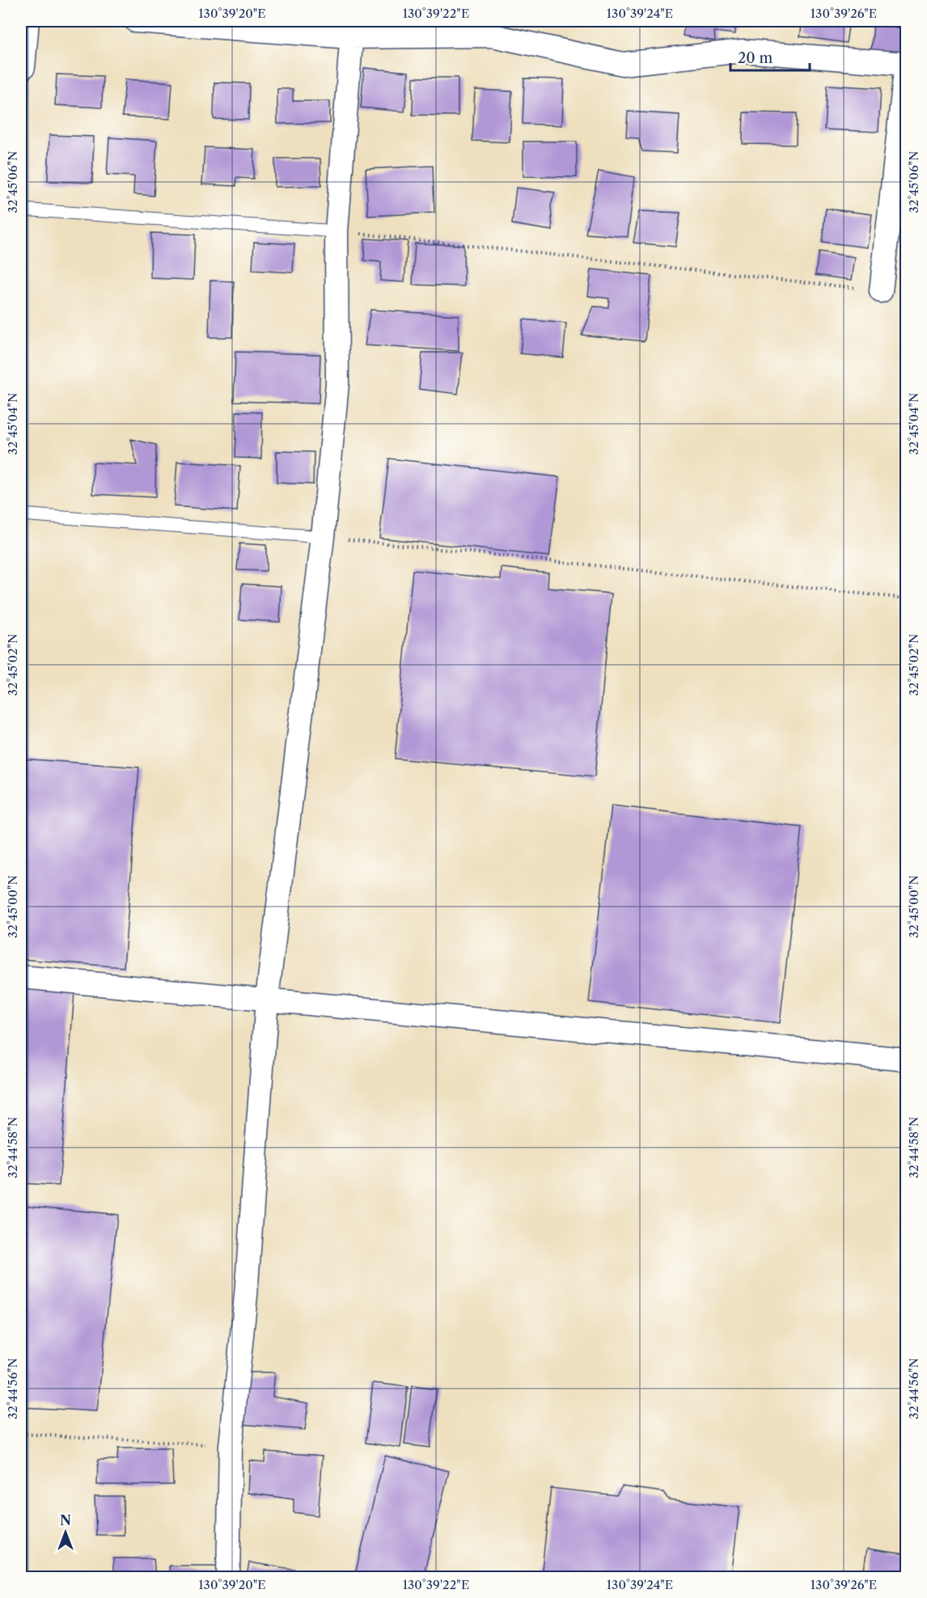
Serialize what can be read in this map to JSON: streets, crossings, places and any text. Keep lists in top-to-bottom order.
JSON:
{
  "scale_bar": "20 m",
  "north": "top",
  "coordinates": [
    "130°39'20\"E",
    "130°39'22\"E",
    "130°39'24\"E",
    "130°39'26\"E",
    "32°45'06\"N",
    "32°45'04\"N",
    "32°45'02\"N",
    "32°45'00\"N",
    "32°44'58\"N",
    "32°44'56\"N"
  ]
}
